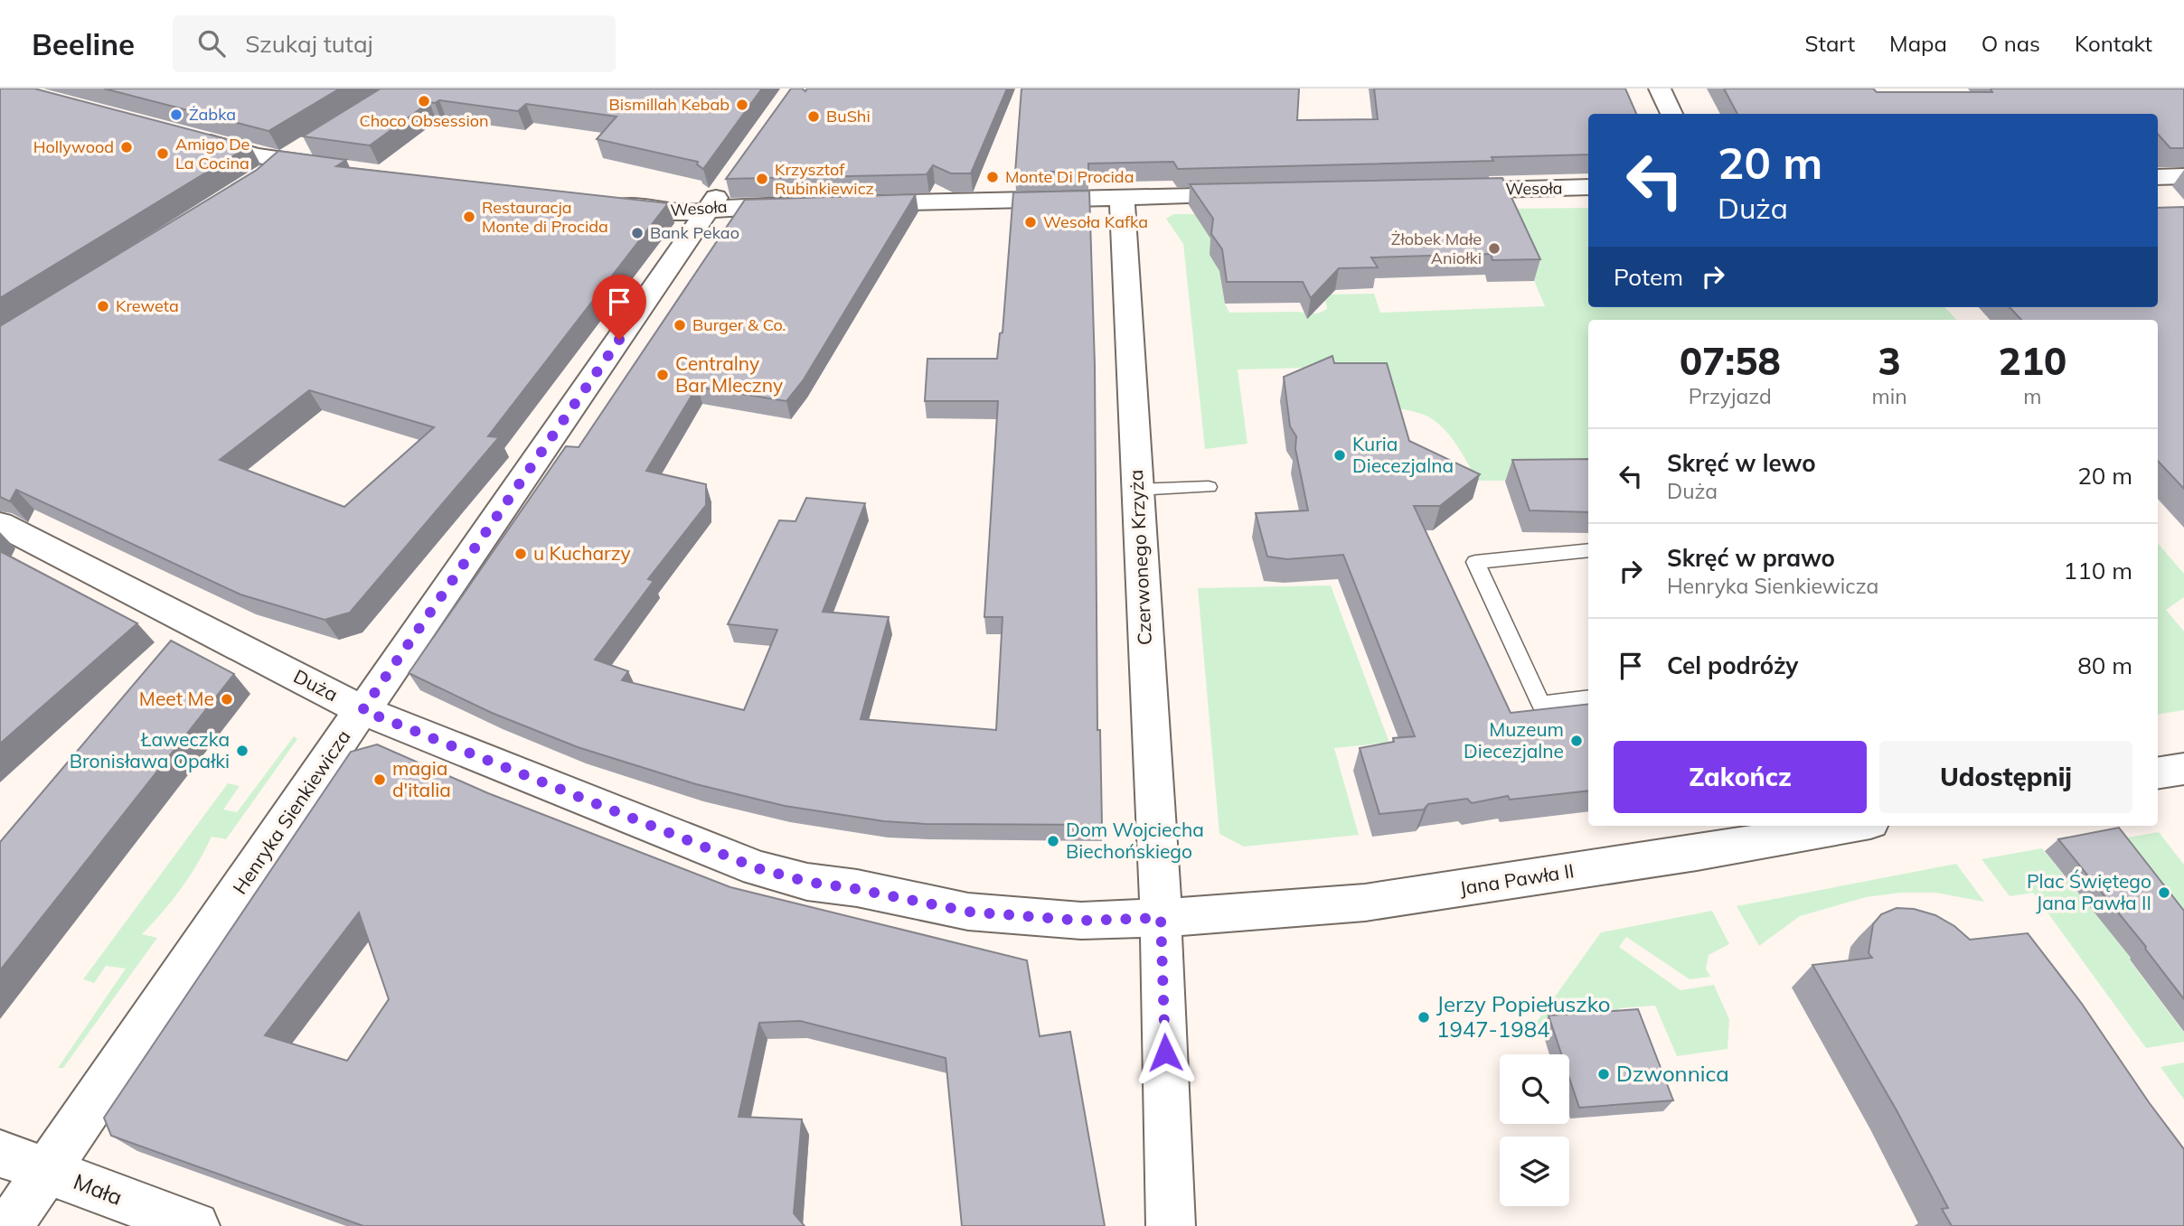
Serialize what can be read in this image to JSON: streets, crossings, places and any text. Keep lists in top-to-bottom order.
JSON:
{
  "streets": {
    "street": [
      "Wesoła",
      "Czerwonego Krzyża",
      "Duża",
      "Henryka Sienkiewicza",
      "Jana Pawła II",
      "Mała"
    ]
  },
  "crossings": [
    ["Wesoła", "Henryka Sienkiewicza"],
    ["Czerwonego Krzyża", "Duża"],
    ["Czerwonego Krzyża", "Jana Pawła II"],
    ["Duża", "Henryka Sienkiewicza"],
    ["Duża", "Jana Pawła II"],
    ["Henryka Sienkiewicza", "Mała"]
  ],
  "places": [
    "Choco Obsession",
    "Bismillah Kebab",
    "Żabka",
    "BuShi",
    "Hollywood",
    "Amigo De La Cocina",
    "Monte Di Procida",
    "Krzysztof Rubinkiewicz",
    "Restauracja Monte di Procida",
    "Wesoła Kafka",
    "Bank Pekao",
    "Żłobek Małe Aniołki",
    "Kreweta",
    "Burger & Co.",
    "Centralny Bar Mleczny",
    "Kuria Diecezjalna",
    "u Kucharzy",
    "Meet Me",
    "Muzeum Diecezjalne",
    "Ławeczka Bronisława Opałki",
    "magia d'italia",
    "Dom Wojciecha Biechońskiego",
    "Plac Świętego Jana Pawła II",
    "Jerzy Popiełuszko 1947-1984",
    "Dzwonnica"
  ],
  "page": {
    "header": "Beeline",
    "search": "Szukaj tutaj",
    "nav": [
      "Start",
      "Mapa",
      "O nas",
      "Kontakt"
    ],
    "turn": ["20 m", "Duża"],
    "then": "Potem",
    "eta": [
      "07:58",
      "Przyjazd",
      "3",
      "min",
      "210",
      "m"
    ],
    "list": [
      {
        "name": "Skręć w lewo",
        "note": "Duża",
        "value": "20 m"
      },
      {
        "name": "Skręć w prawo",
        "note": "Henryka Sienkiewicza",
        "value": "110 m"
      },
      {
        "name": "Cel podróży",
        "value": "80 m"
      }
    ],
    "buttons": ["Zakończ", "Udostępnij"]
  }
}
